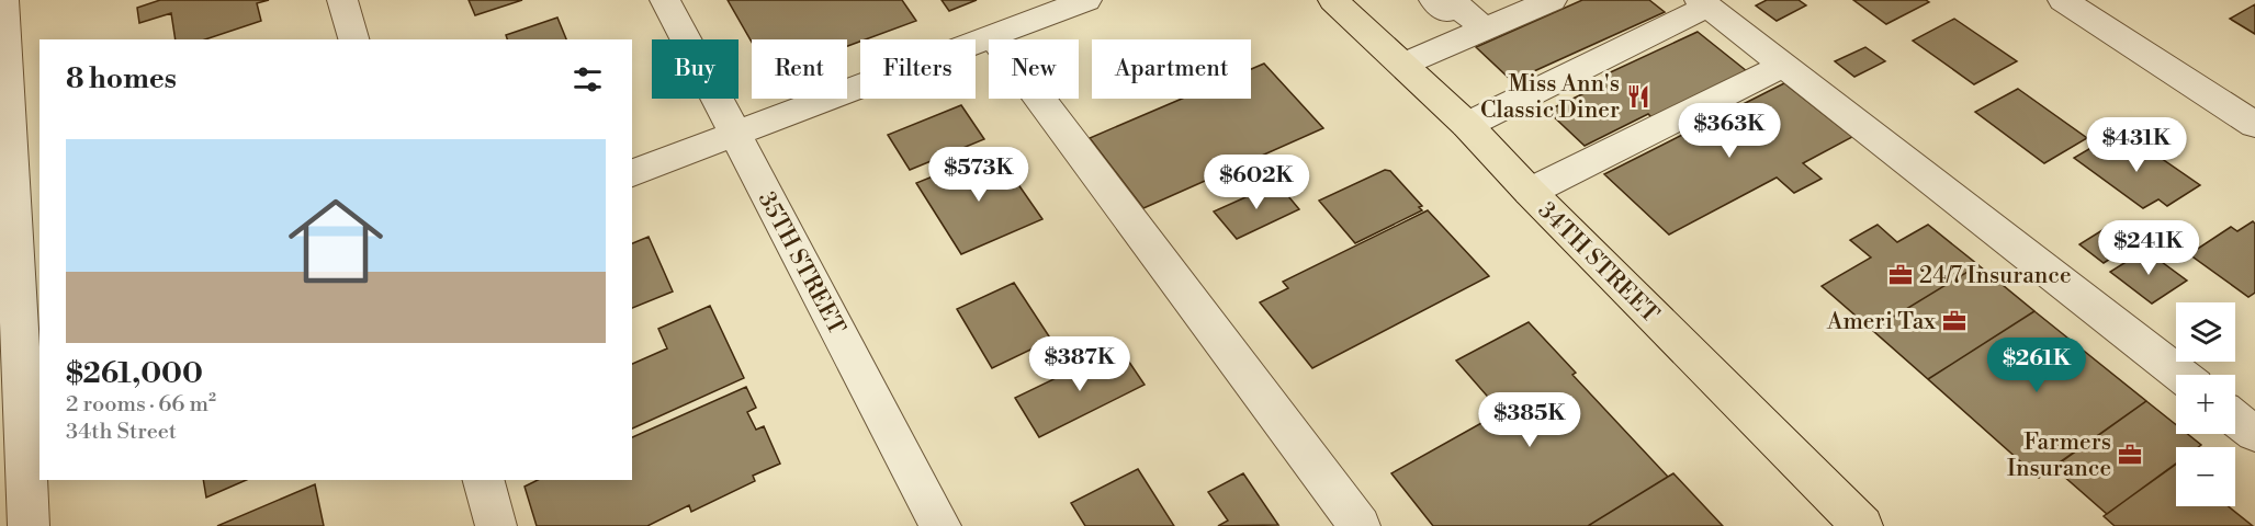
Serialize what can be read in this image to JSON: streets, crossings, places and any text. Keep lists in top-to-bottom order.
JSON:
{
  "streets": {
    "main road": ["34TH STREET"],
    "street": ["35TH STREET"]
  },
  "places": {
    "restaurant": ["Miss Ann's Classic Diner"],
    "office": ["24/7 Insurance", "Ameri Tax", "Farmers Insurance"]
  },
  "page": {
    "chip": [
      "Buy",
      "Rent",
      "Filters",
      "New",
      "Apartment"
    ],
    "heading": "8 homes",
    "price": [
      "$363K",
      "$431K",
      "$573K",
      "$602K",
      "$241K",
      "$387K",
      "$261K",
      "$385K"
    ],
    "list": [
      {
        "name": "$261,000",
        "note": "2 rooms · 66 m² · 34th Street"
      }
    ],
    "map_buttons": ["+", "−"]
  }
}
